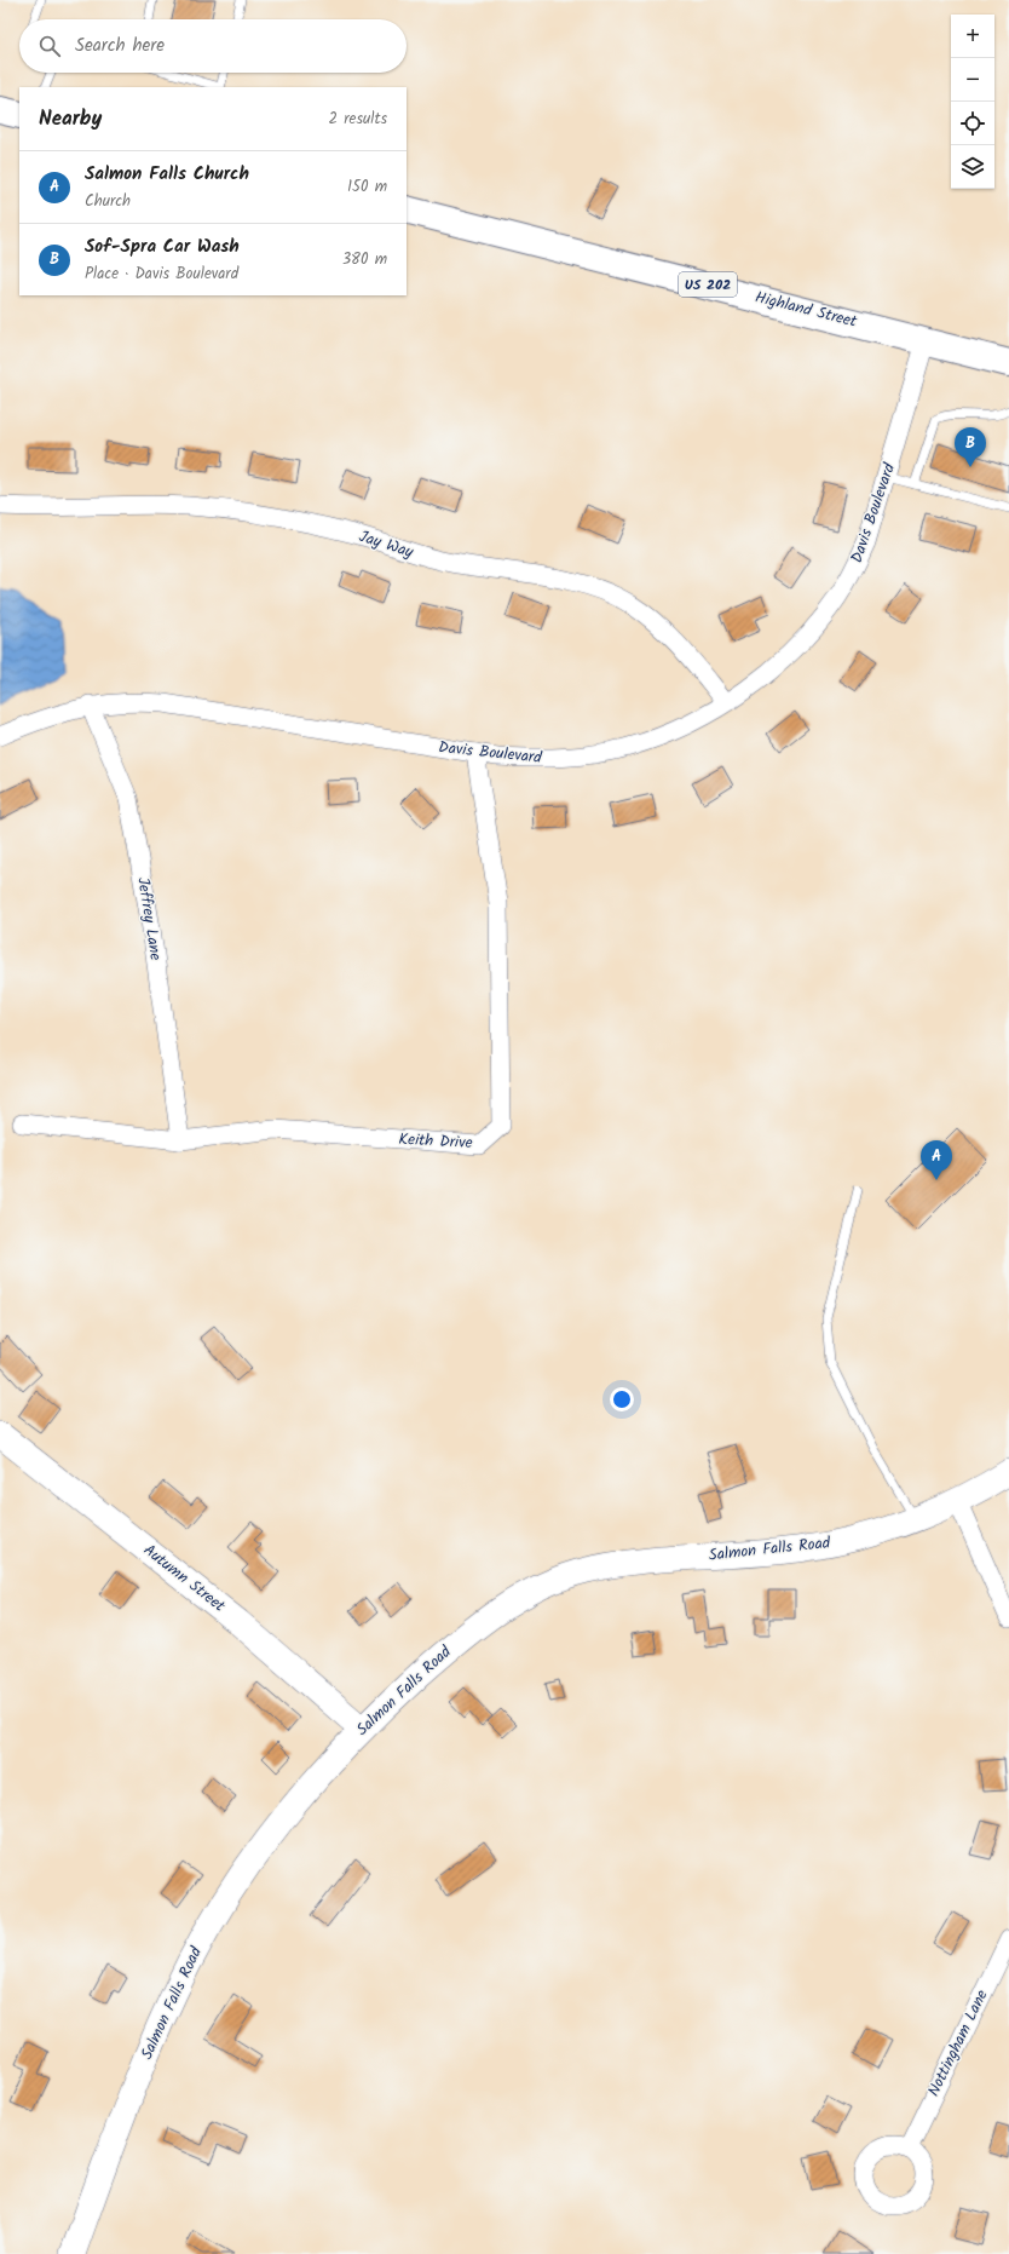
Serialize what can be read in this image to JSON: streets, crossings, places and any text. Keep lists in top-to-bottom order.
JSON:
{
  "streets": {
    "highway": ["US 202", "Highland Street"],
    "street": [
      "Davis Boulevard",
      "Jay Way",
      "Jeffrey Lane",
      "Keith Drive",
      "Salmon Falls Road",
      "Autumn Street",
      "Nottingham Lane"
    ]
  },
  "crossings": [
    ["Highland Street", "Davis Boulevard"],
    ["Davis Boulevard", "Jay Way"],
    ["Davis Boulevard", "Jeffrey Lane"],
    ["Davis Boulevard", "Keith Drive"],
    ["Jeffrey Lane", "Keith Drive"],
    ["Salmon Falls Road", "Autumn Street"]
  ],
  "page": {
    "map_buttons": ["+", "−"],
    "search": "Search here",
    "heading": ["Nearby", "2 results"],
    "list": [
      {
        "mark": "A",
        "name": "Salmon Falls Church",
        "note": "Church",
        "value": "150 m"
      },
      {
        "mark": "B",
        "name": "Sof-Spra Car Wash",
        "note": "Place · Davis Boulevard",
        "value": "380 m"
      }
    ],
    "pins": ["B", "A"]
  }
}
